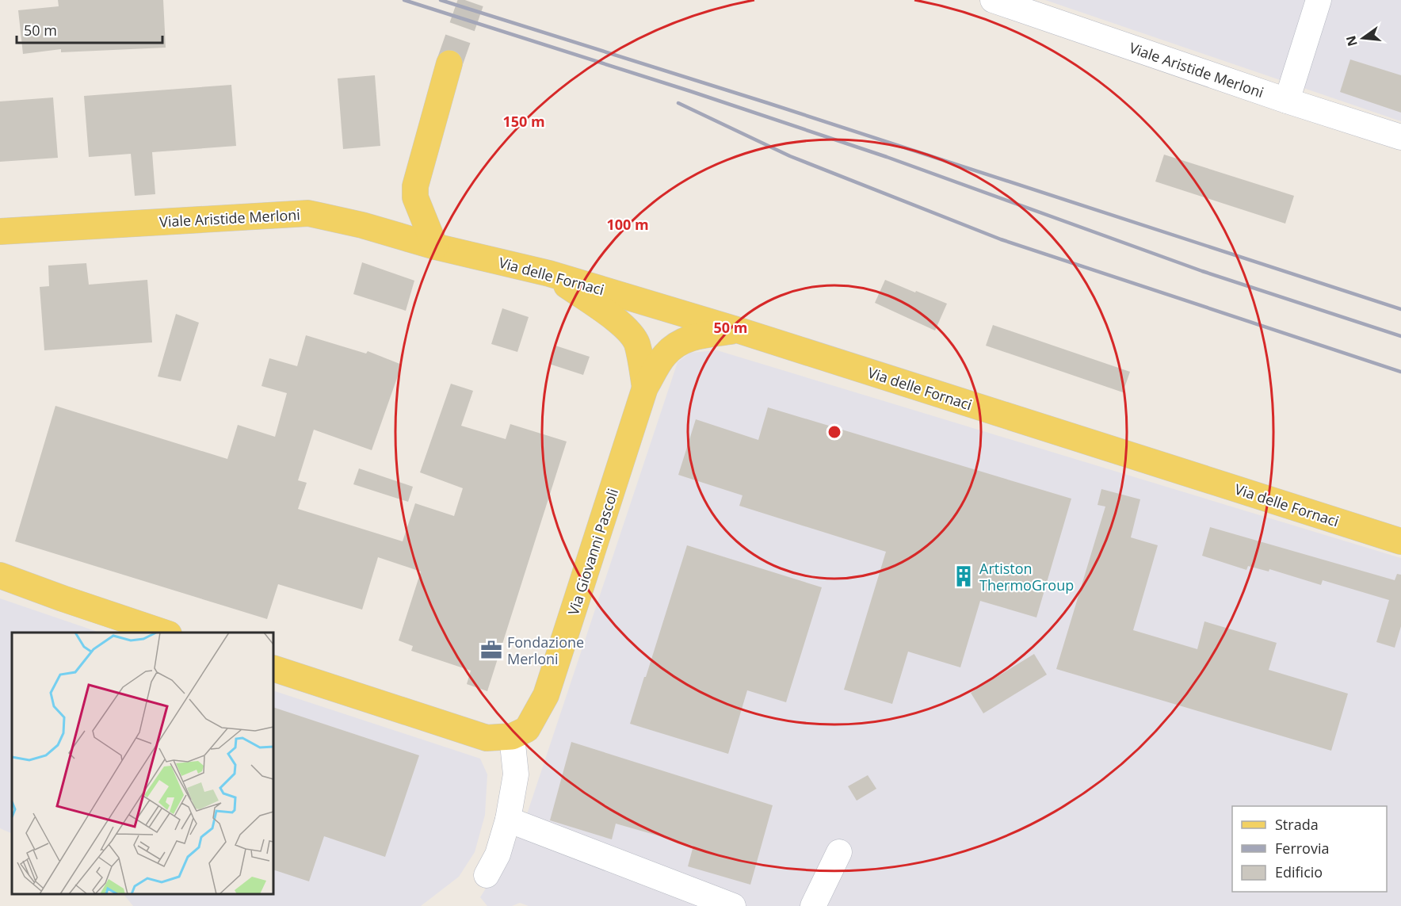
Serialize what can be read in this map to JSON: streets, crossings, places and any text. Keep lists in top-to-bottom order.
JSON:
{
  "streets": {
    "main road": ["Viale Aristide Merloni", "Via delle Fornaci", "Via Giovanni Pascoli"]
  },
  "crossings": [
    ["Viale Aristide Merloni", "Via delle Fornaci"],
    ["Via delle Fornaci", "Via Giovanni Pascoli"]
  ],
  "places": {
    "building": ["Artiston ThermoGroup"],
    "office": ["Fondazione Merloni"]
  },
  "legend": ["Strada", "Ferrovia", "Edificio"],
  "scale_bar": "50 m",
  "north": "left",
  "rings": ["150 m", "100 m", "50 m"]
}
